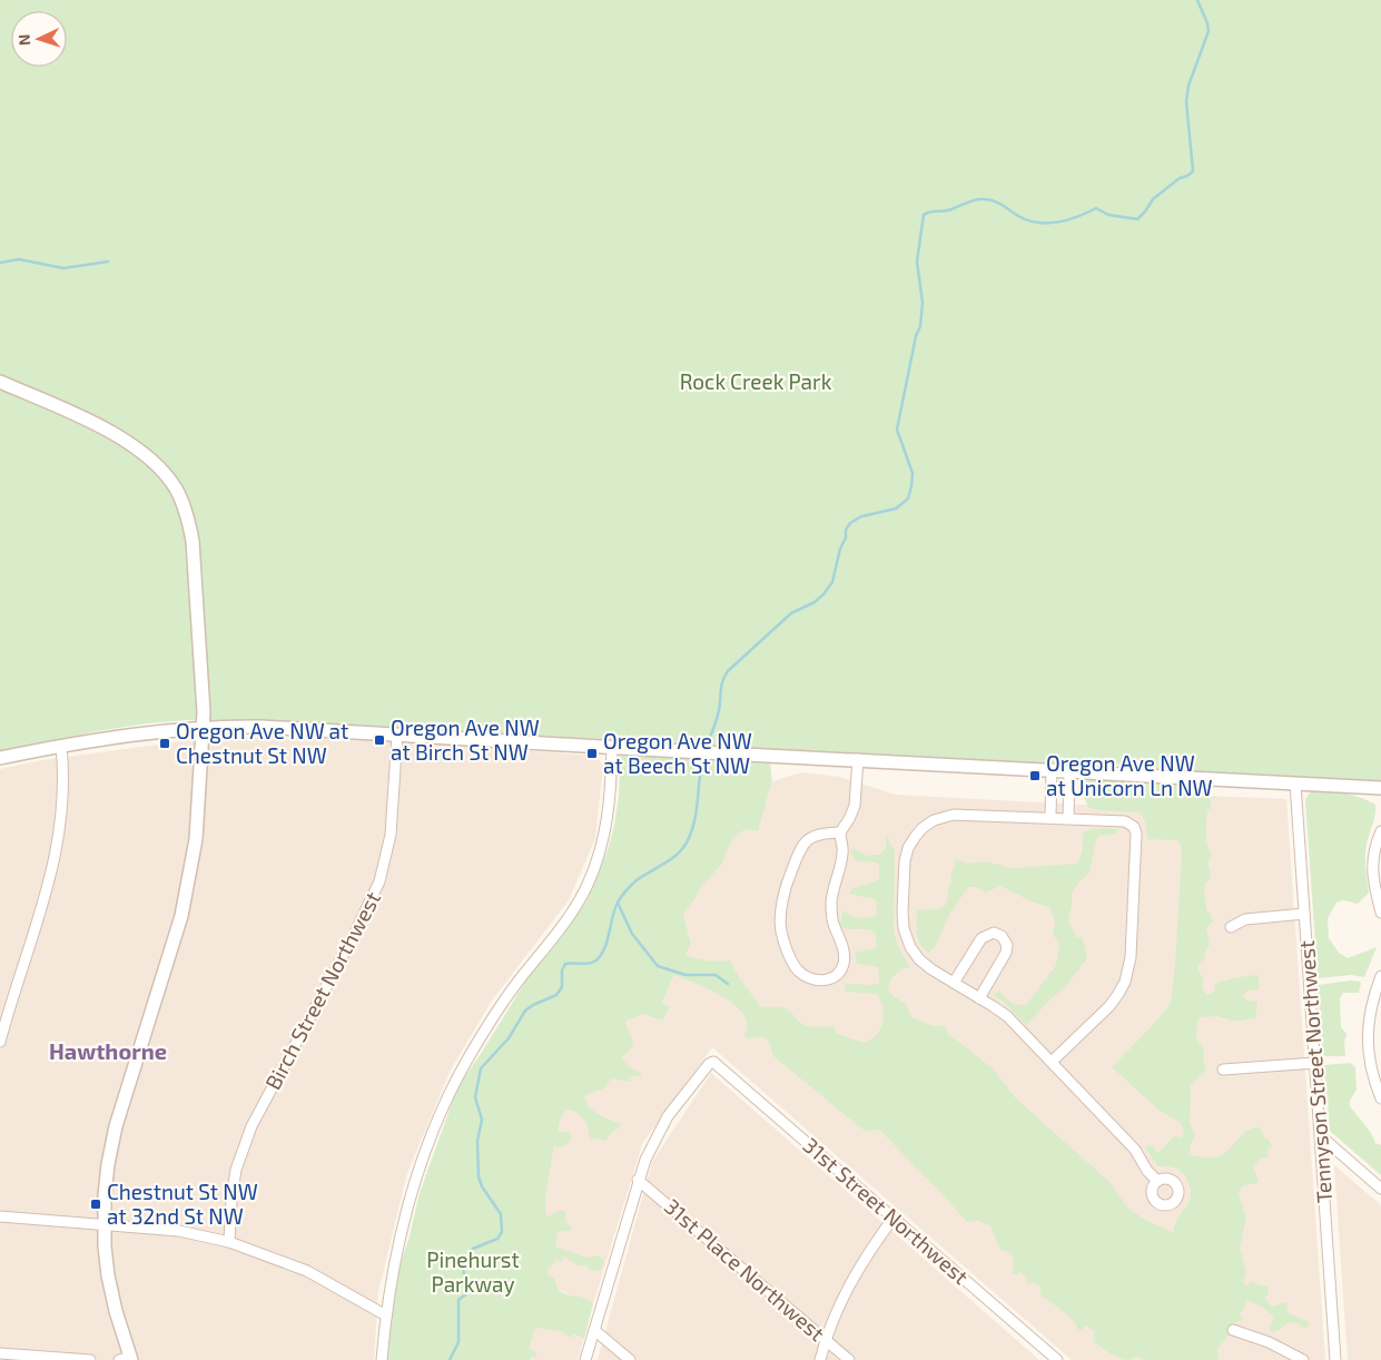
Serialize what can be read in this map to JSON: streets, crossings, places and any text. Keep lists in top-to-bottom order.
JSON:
{
  "streets": {
    "street": [
      "Birch Street Northwest",
      "Tennyson Street Northwest",
      "31st Street Northwest",
      "31st Place Northwest"
    ]
  },
  "crossings": [
    ["31st Street Northwest", "31st Place Northwest"]
  ],
  "districts": ["Hawthorne"],
  "parks": ["Rock Creek Park", "Pinehurst Parkway"],
  "places": {
    "transit": [
      "Oregon Ave NW at Birch St NW",
      "Oregon Ave NW at Chestnut St NW",
      "Oregon Ave NW at Beech St NW",
      "Oregon Ave NW at Unicorn Ln NW",
      "Chestnut St NW at 32nd St NW"
    ]
  },
  "north": "left"
}
